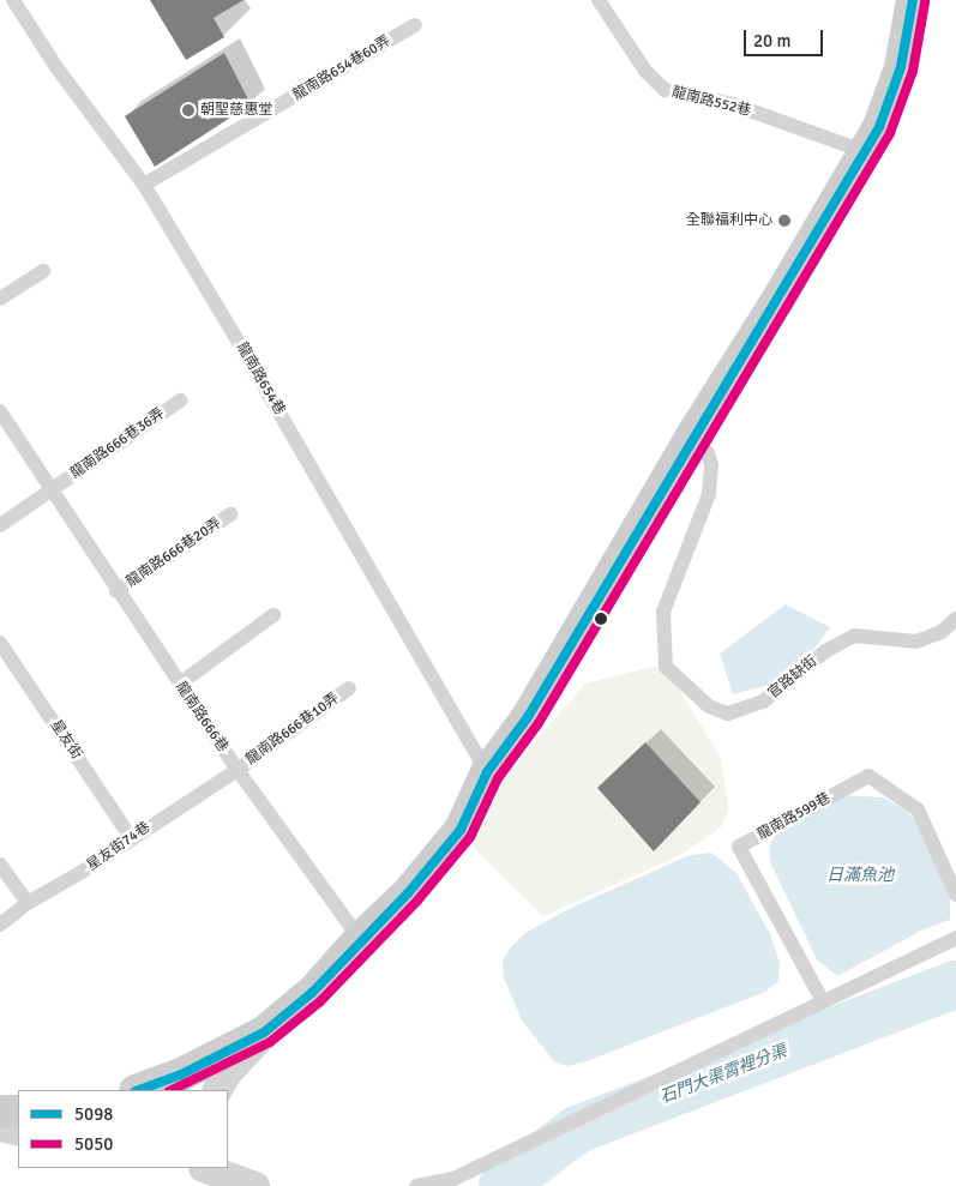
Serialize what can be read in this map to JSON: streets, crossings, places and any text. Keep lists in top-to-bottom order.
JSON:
{
  "streets": {
    "lane": [
      "龍南路654巷60弄",
      "龍南路552巷",
      "龍南路654巷",
      "龍南路666巷36弄",
      "龍南路666巷20弄",
      "官路缺街",
      "龍南路666巷",
      "龍南路666巷10弄",
      "星友街",
      "龍南路599巷",
      "星友街74巷"
    ]
  },
  "crossings": [
    ["龍南路654巷60弄", "龍南路654巷"],
    ["龍南路666巷36弄", "龍南路666巷"],
    ["龍南路666巷20弄", "龍南路666巷"],
    ["龍南路666巷", "龍南路666巷10弄"],
    ["龍南路666巷", "星友街74巷"],
    ["龍南路666巷10弄", "星友街74巷"],
    ["星友街", "星友街74巷"]
  ],
  "water": ["日滿魚池", "石門大渠霄裡分渠"],
  "places": ["朝聖慈惠堂", "全聯福利中心"],
  "lines": ["transit line 5098", "transit line 5050"],
  "legend": ["5098", "5050"],
  "scale_bar": "20 m"
}
